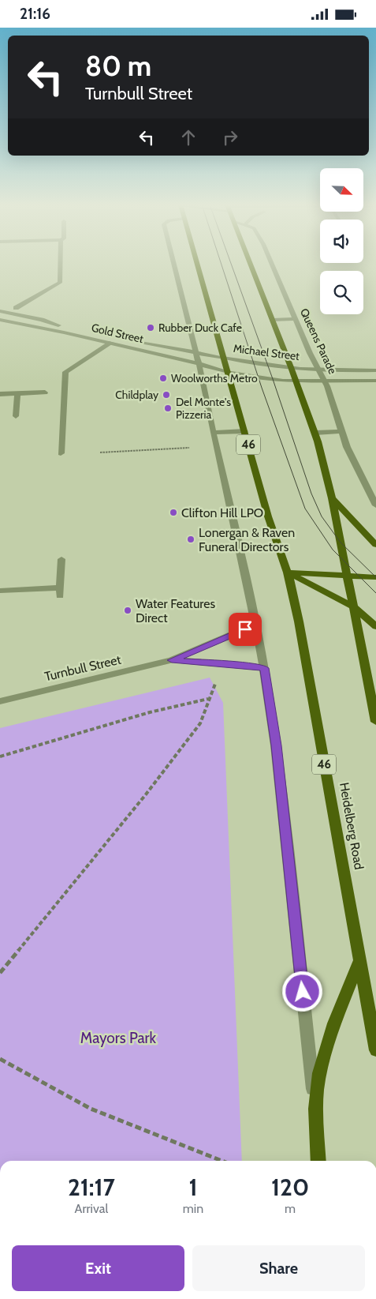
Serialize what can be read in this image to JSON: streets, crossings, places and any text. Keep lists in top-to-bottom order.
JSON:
{
  "streets": {
    "main road": ["46", "Heidelberg Road"],
    "street": [
      "Gold Street",
      "Queens Parade",
      "Michael Street",
      "Turnbull Street"
    ]
  },
  "crossings": [
    ["Gold Street", "Michael Street"],
    ["Gold Street", "46"],
    ["Queens Parade", "Michael Street"],
    ["Michael Street", "46"],
    ["46", "Heidelberg Road"]
  ],
  "parks": ["Mayors Park"],
  "places": [
    "Rubber Duck Cafe",
    "Woolworths Metro",
    "Childplay",
    "Del Monte's Pizzeria",
    "Clifton Hill LPO",
    "Lonergan & Raven Funeral Directors",
    "Water Features Direct"
  ],
  "north": "bottom right",
  "page": {
    "status": "21:16",
    "turn": ["80 m", "Turnbull Street"],
    "eta": [
      "21:17",
      "Arrival",
      "1",
      "min",
      "120",
      "m"
    ],
    "buttons": ["Exit", "Share"]
  }
}
